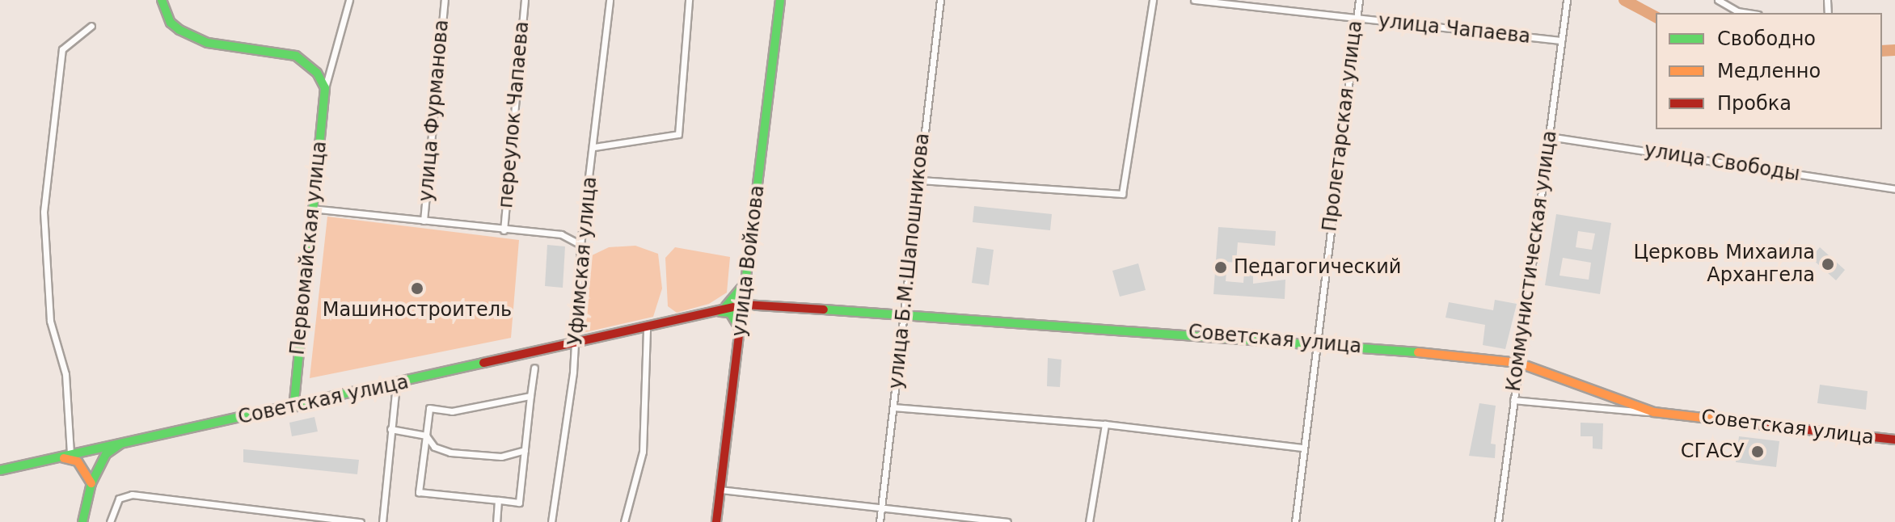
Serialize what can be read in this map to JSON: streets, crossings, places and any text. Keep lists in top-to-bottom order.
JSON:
{
  "streets": {
    "main road": ["Первомайская улица", "улица Войкова", "Советская улица"],
    "street": [
      "улица Чапаева",
      "улица Фурманова",
      "переулок Чапаева",
      "Пролетарская улица",
      "улица Свободы",
      "Уфимская улица",
      "улица Б.М.Шапошникова",
      "Коммунистическая улица"
    ]
  },
  "crossings": [
    ["улица Чапаева", "Пролетарская улица"],
    ["улица Чапаева", "Коммунистическая улица"],
    ["Пролетарская улица", "Советская улица"],
    ["улица Свободы", "Коммунистическая улица"],
    ["Первомайская улица", "Советская улица"],
    ["Уфимская улица", "Советская улица"],
    ["улица Войкова", "Советская улица"],
    ["улица Б.М.Шапошникова", "Советская улица"],
    ["Коммунистическая улица", "Советская улица"]
  ],
  "places": [
    "Церковь Михаила Архангела",
    "Педагогический",
    "Машиностроитель",
    "СГАСУ"
  ],
  "legend": ["Свободно", "Медленно", "Пробка"]
}
